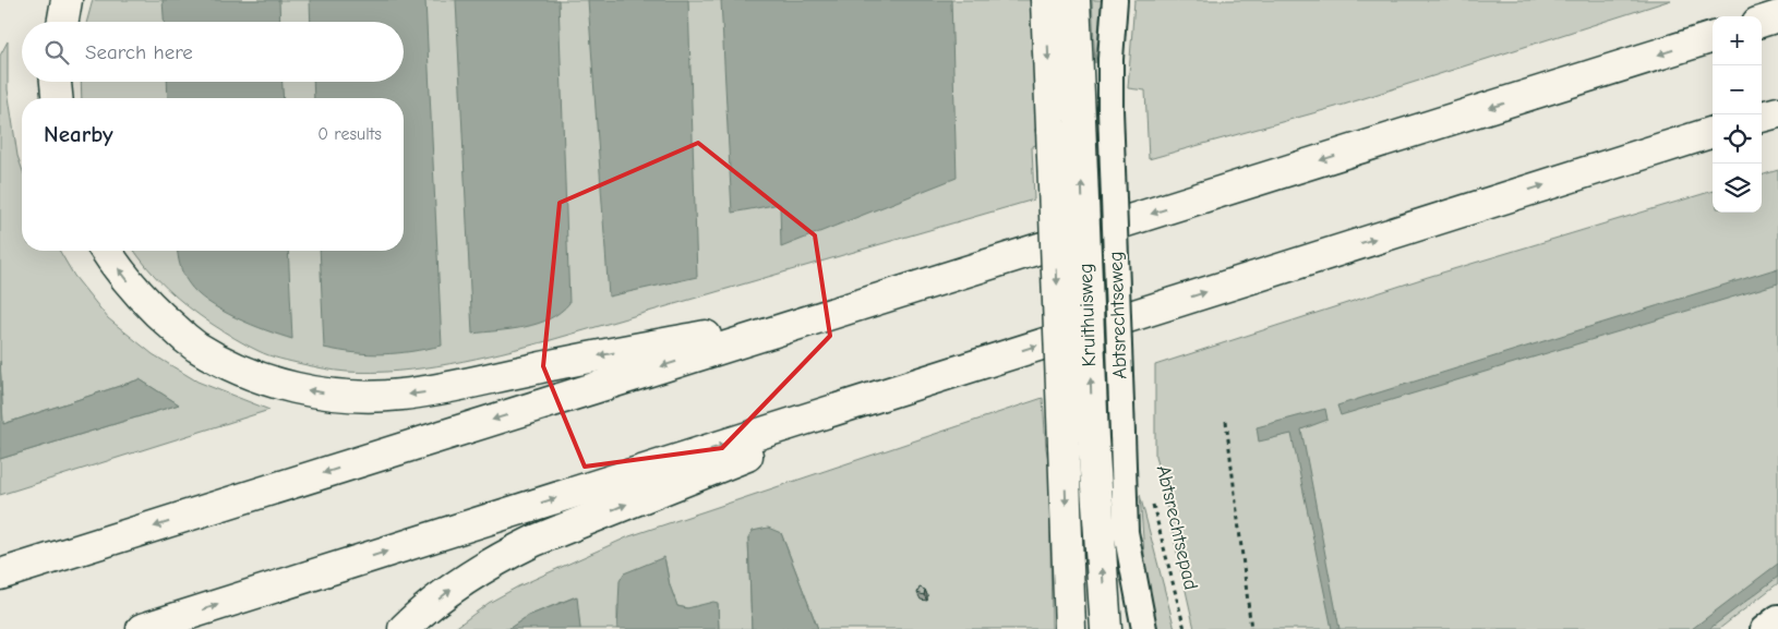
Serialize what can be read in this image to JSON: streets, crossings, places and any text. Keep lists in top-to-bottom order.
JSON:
{
  "streets": {
    "main road": ["Kruithuisweg"],
    "street": ["Abtsrechtseweg"],
    "path": ["Abtsrechtsepad"]
  },
  "crossings": [
    ["Kruithuisweg", "Abtsrechtseweg"]
  ],
  "page": {
    "map_buttons": ["+", "−"],
    "search": "Search here",
    "heading": ["Nearby", "0 results"]
  }
}
